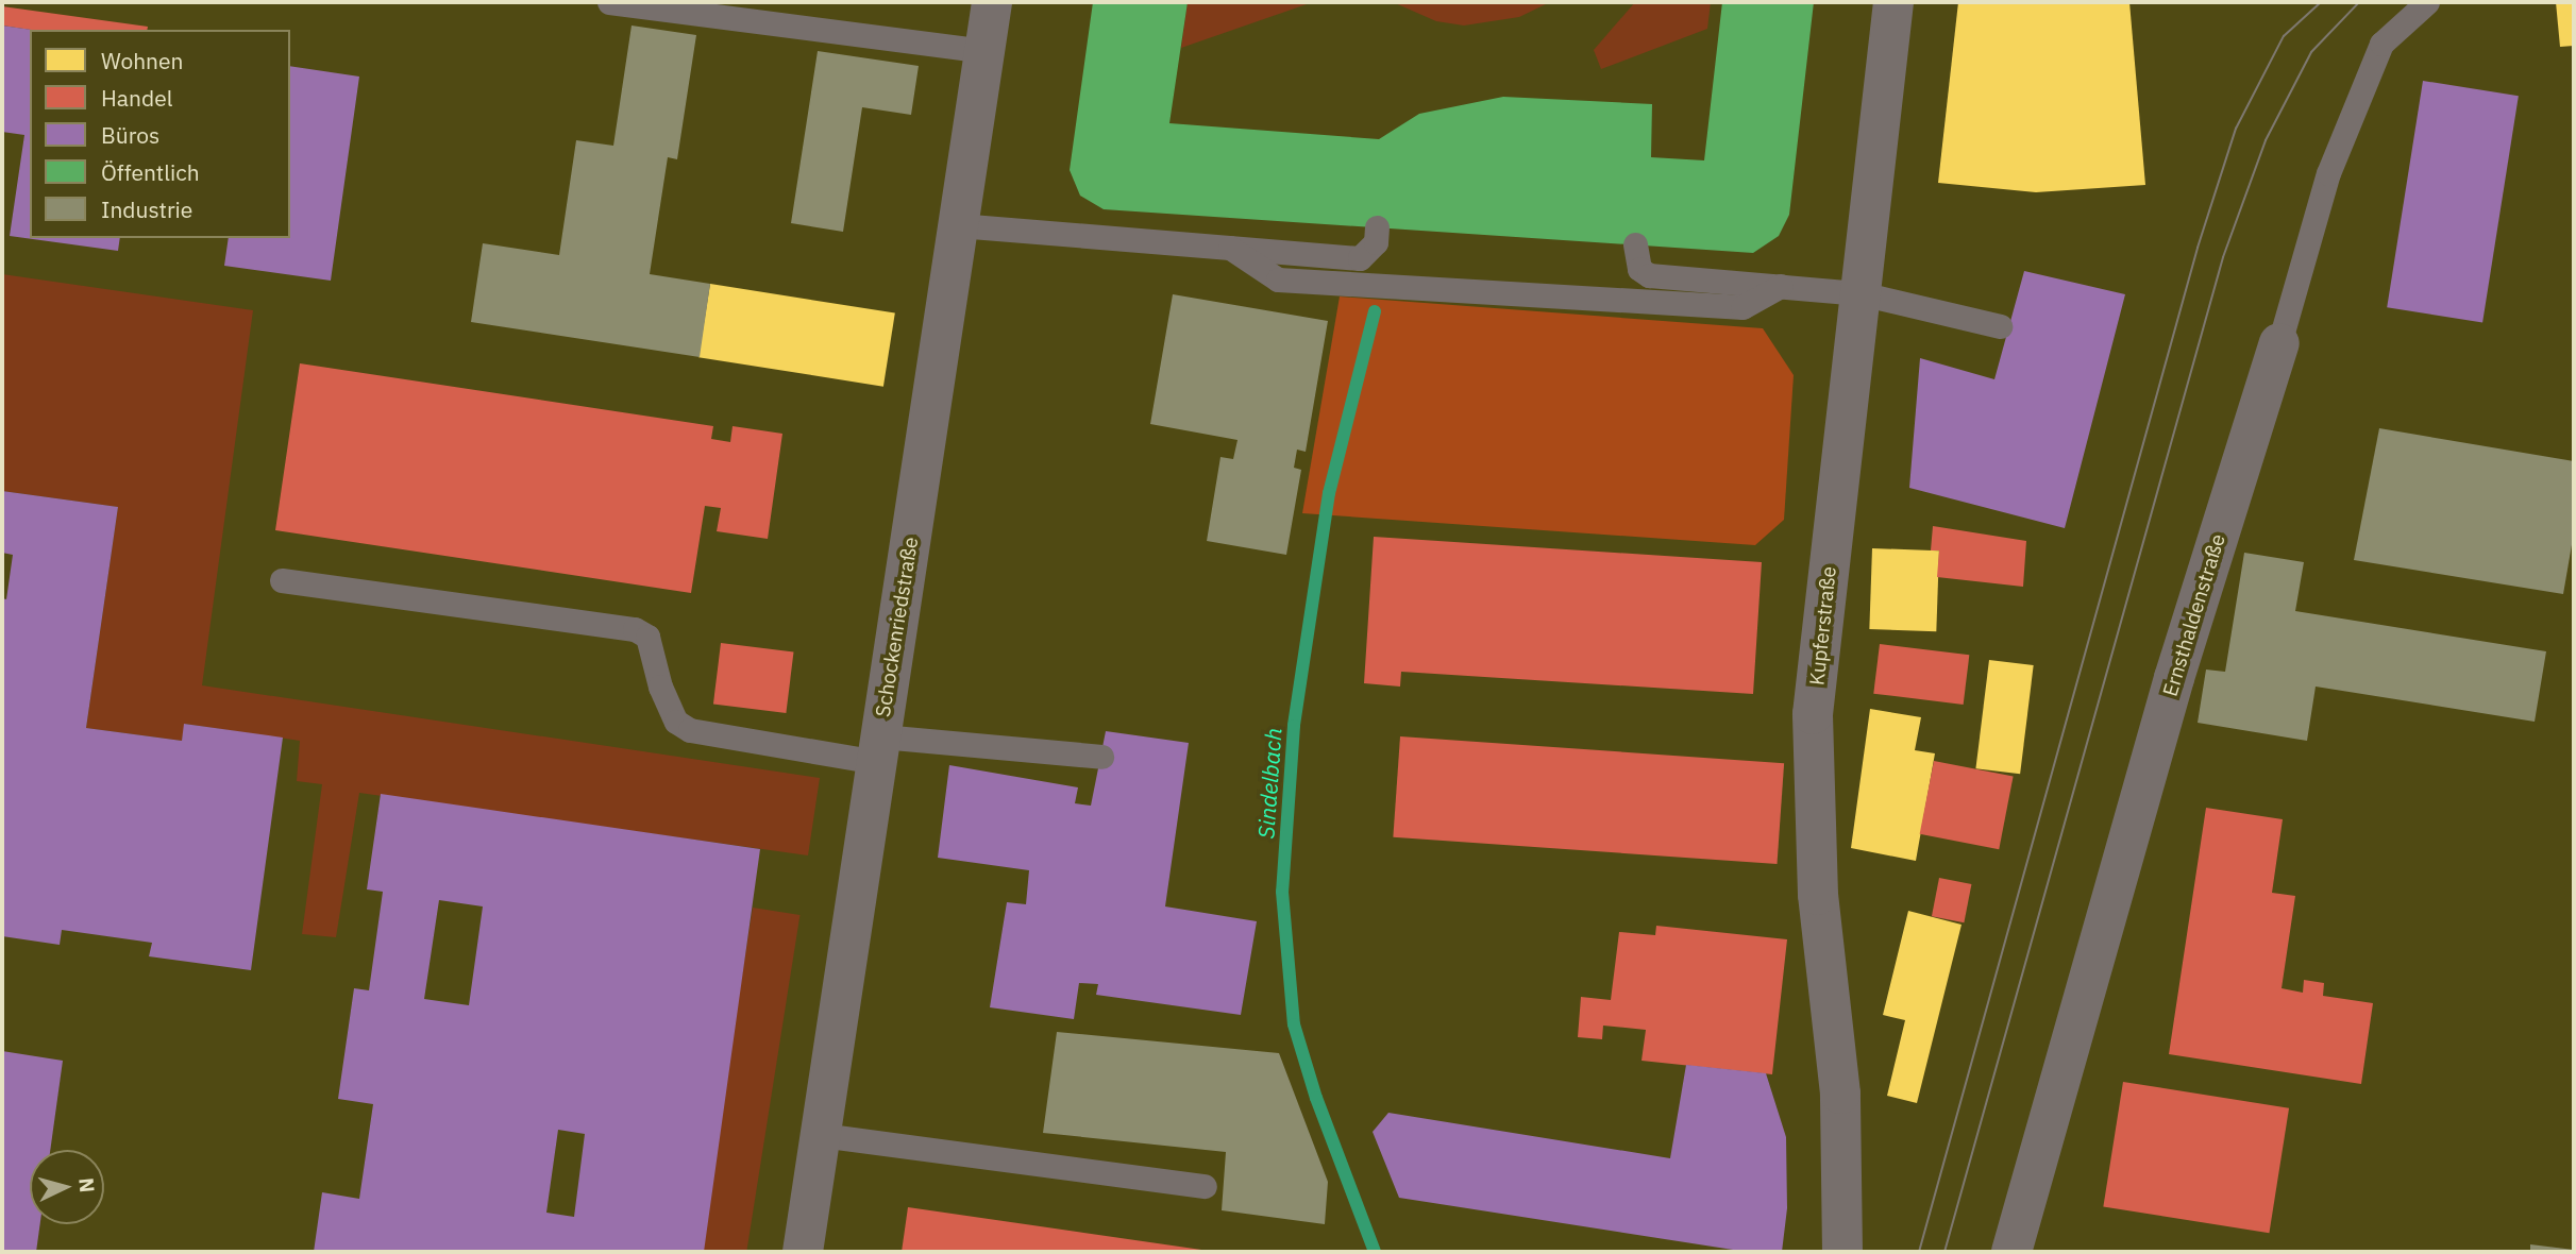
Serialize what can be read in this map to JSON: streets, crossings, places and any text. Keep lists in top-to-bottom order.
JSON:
{
  "streets": {
    "street": ["Ernsthaldenstraße", "Kupferstraße", "Schockenriedstraße"]
  },
  "water": ["Sindelbach"],
  "legend": [
    "Wohnen",
    "Handel",
    "Büros",
    "Öffentlich",
    "Industrie"
  ],
  "north": "right"
}
